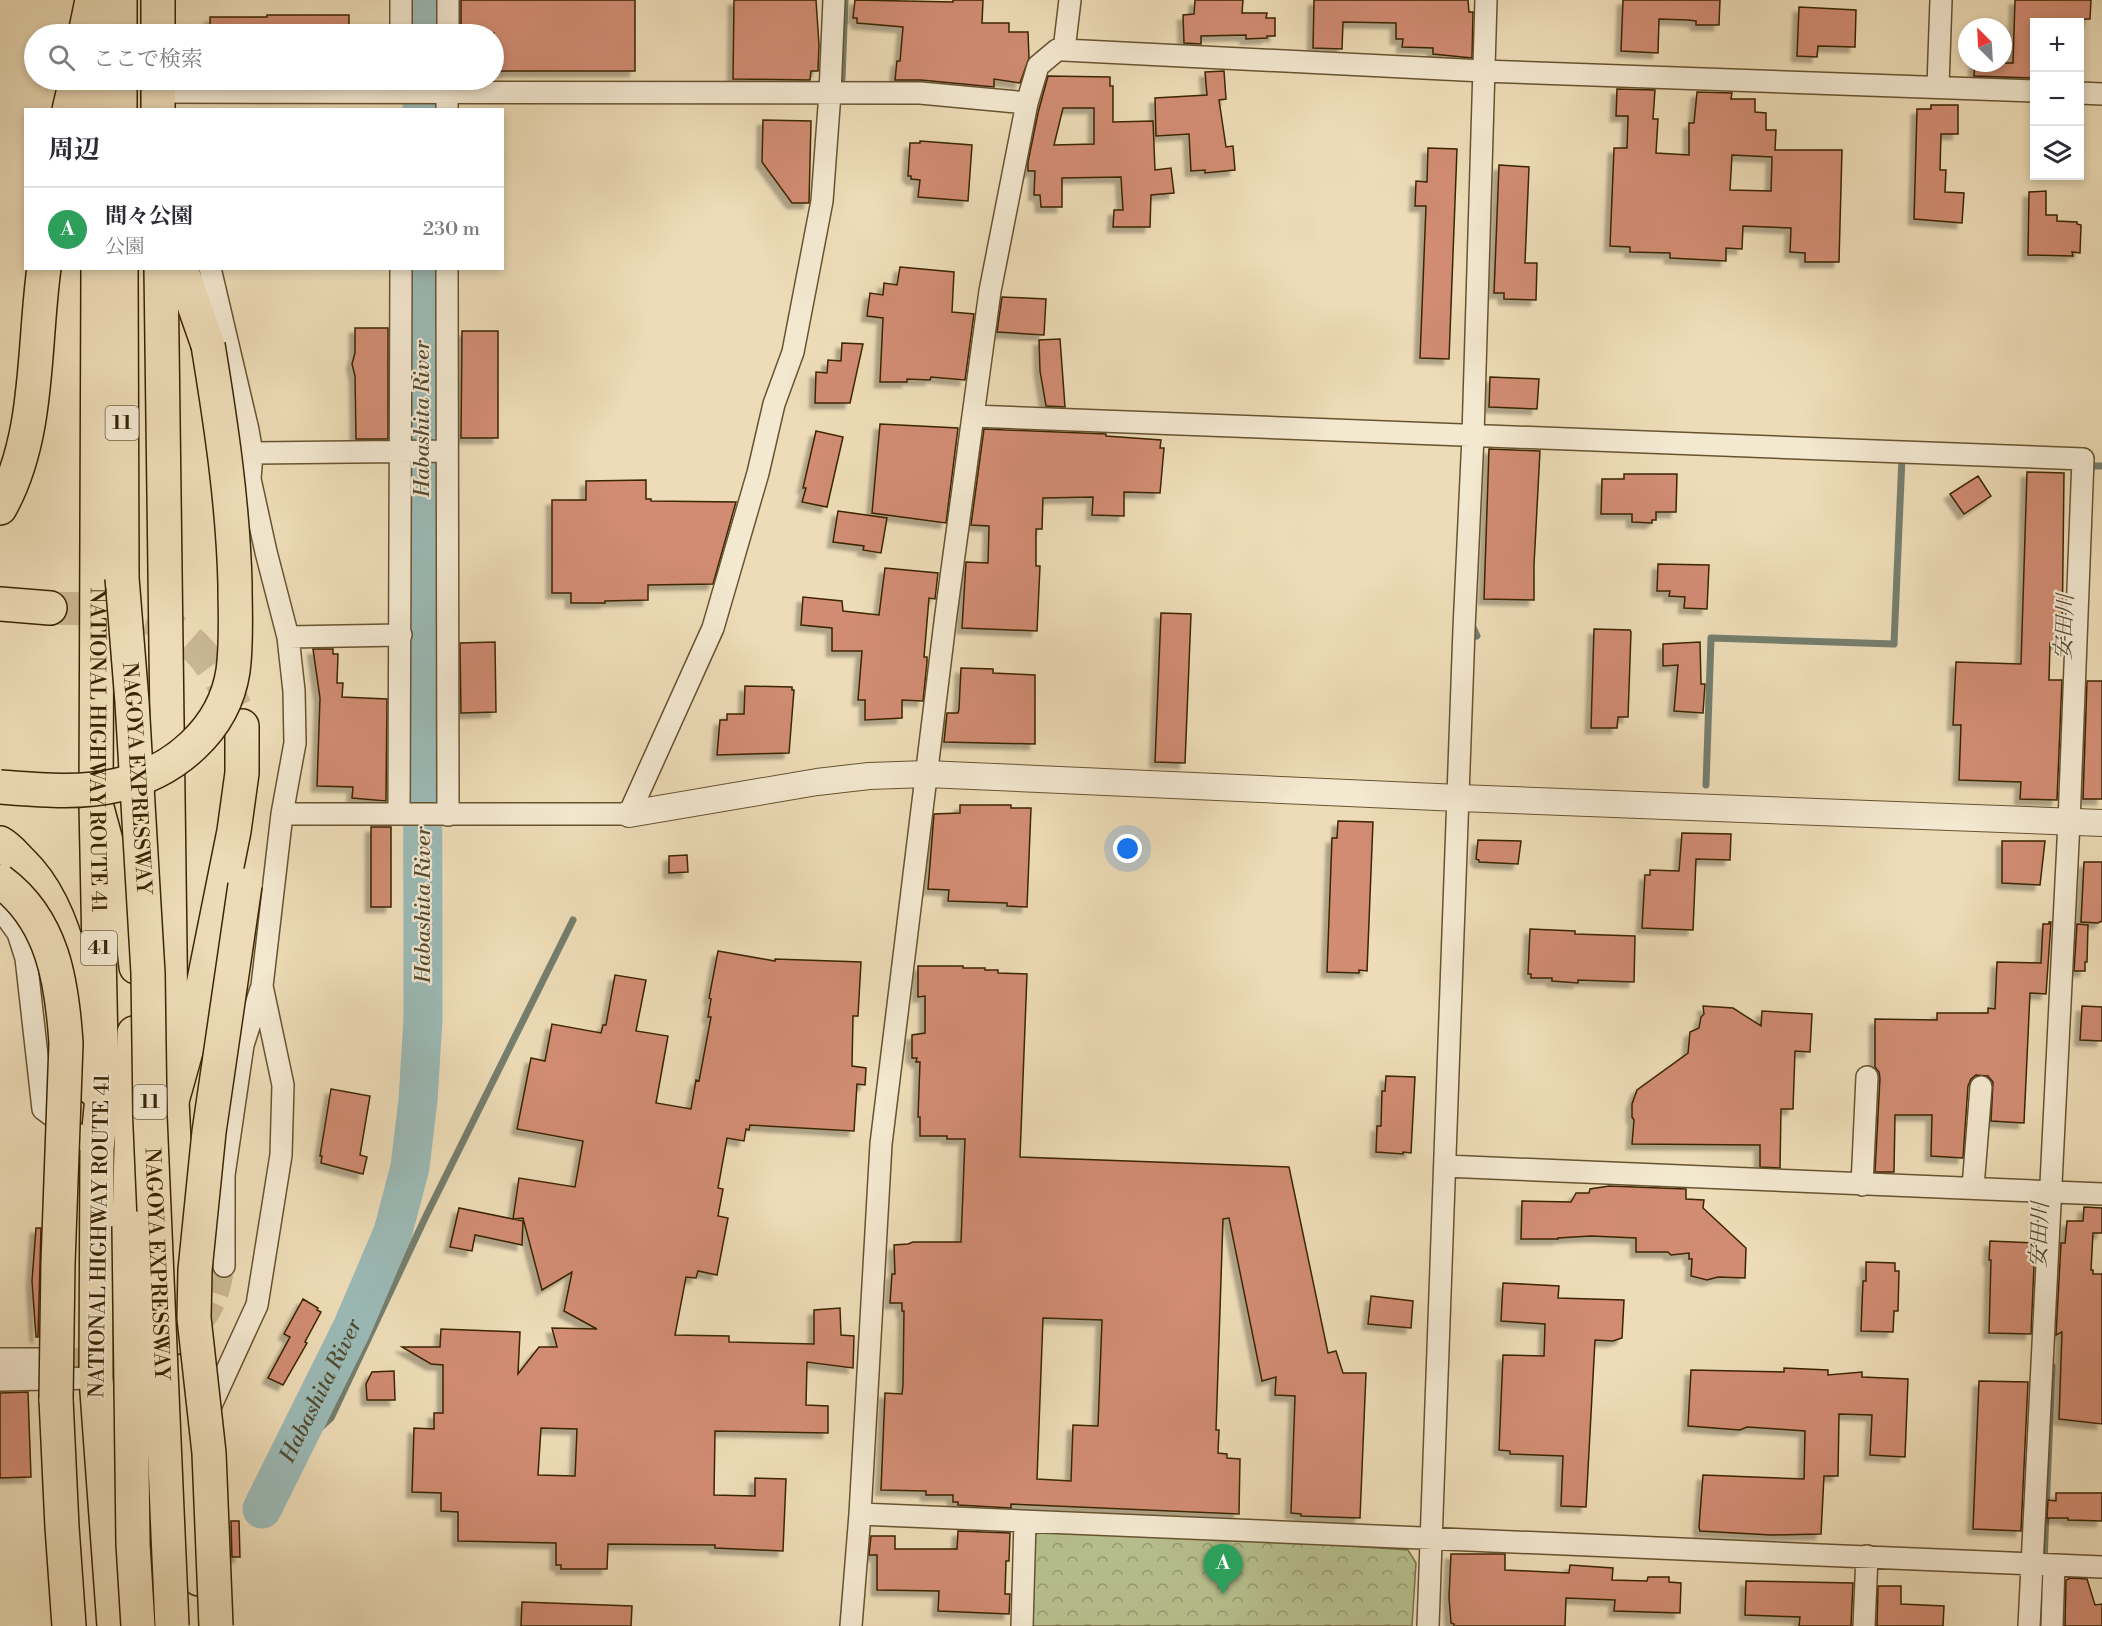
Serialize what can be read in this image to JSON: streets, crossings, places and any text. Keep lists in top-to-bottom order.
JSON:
{
  "streets": {
    "highway": [
      "11",
      "NATIONAL HIGHWAY ROUTE 41",
      "NAGOYA EXPRESSWAY",
      "41"
    ]
  },
  "water": ["Habashita River", "安田川"],
  "north": "top left",
  "page": {
    "map_buttons": ["+", "−"],
    "search": "ここで検索",
    "heading": "周辺",
    "list": [
      {
        "mark": "A",
        "name": "間々公園",
        "note": "公園",
        "value": "230 m"
      }
    ],
    "pins": "A"
  }
}
